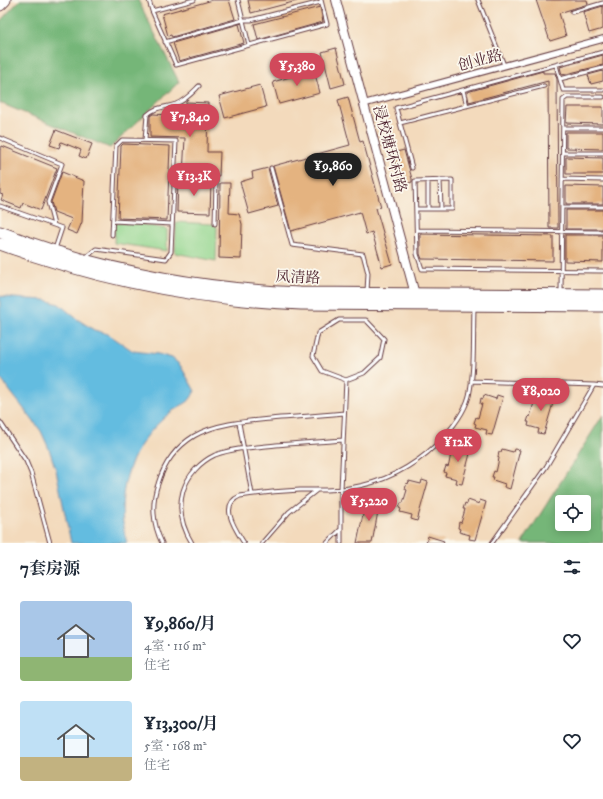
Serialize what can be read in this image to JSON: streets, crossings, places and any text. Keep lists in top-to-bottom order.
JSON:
{
  "streets": {
    "highway": ["凤清路"],
    "street": ["创业路", "浸校塘环村路"]
  },
  "crossings": [
    ["创业路", "浸校塘环村路"],
    ["浸校塘环村路", "凤清路"]
  ],
  "page": {
    "price": [
      "¥5,380",
      "¥7,840",
      "¥9,860",
      "¥13.3K",
      "¥8,020",
      "¥12K",
      "¥5,220"
    ],
    "heading": "7套房源",
    "list": [
      {
        "name": "¥9,860/月",
        "note": "4室 · 116 m² · 住宅"
      },
      {
        "name": "¥13,300/月",
        "note": "5室 · 168 m² · 住宅"
      }
    ]
  }
}
